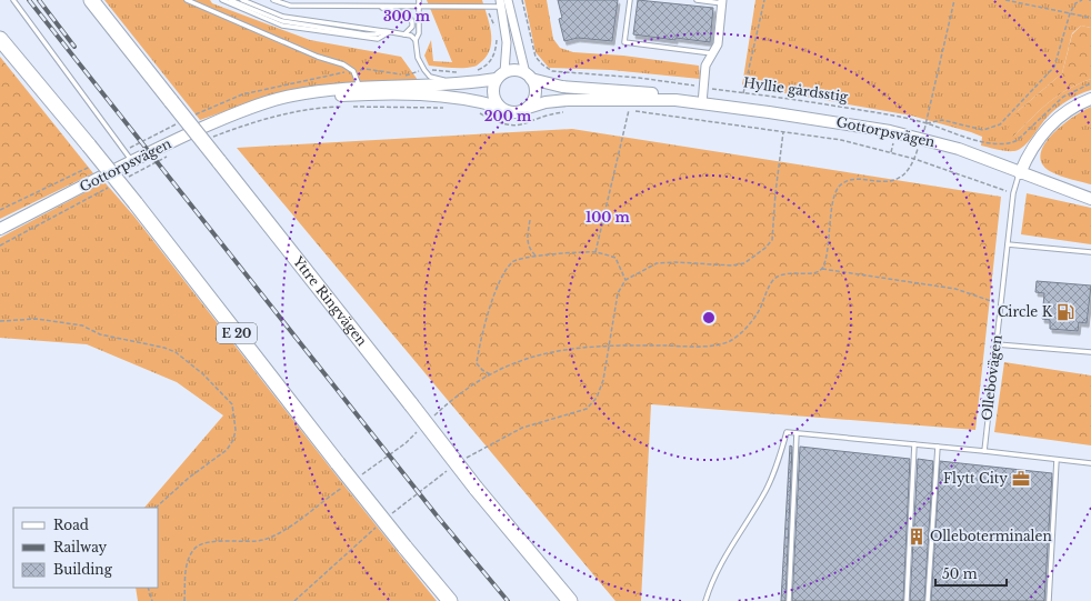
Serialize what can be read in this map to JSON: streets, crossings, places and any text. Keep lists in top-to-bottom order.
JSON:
{
  "streets": {
    "highway": ["Yttre Ringvägen", "E 20"],
    "street": ["Gottorpsvägen"],
    "lane": ["Ollebovägen"],
    "path": ["Hyllie gårdsstig"]
  },
  "crossings": [
    ["Gottorpsvägen", "Ollebovägen"]
  ],
  "places": {
    "fuel station": ["Circle K"],
    "office": ["Flytt City"],
    "building": ["Olleboterminalen"]
  },
  "legend": ["Road", "Railway", "Building"],
  "scale_bar": "50 m",
  "rings": ["300 m", "200 m", "100 m"]
}
